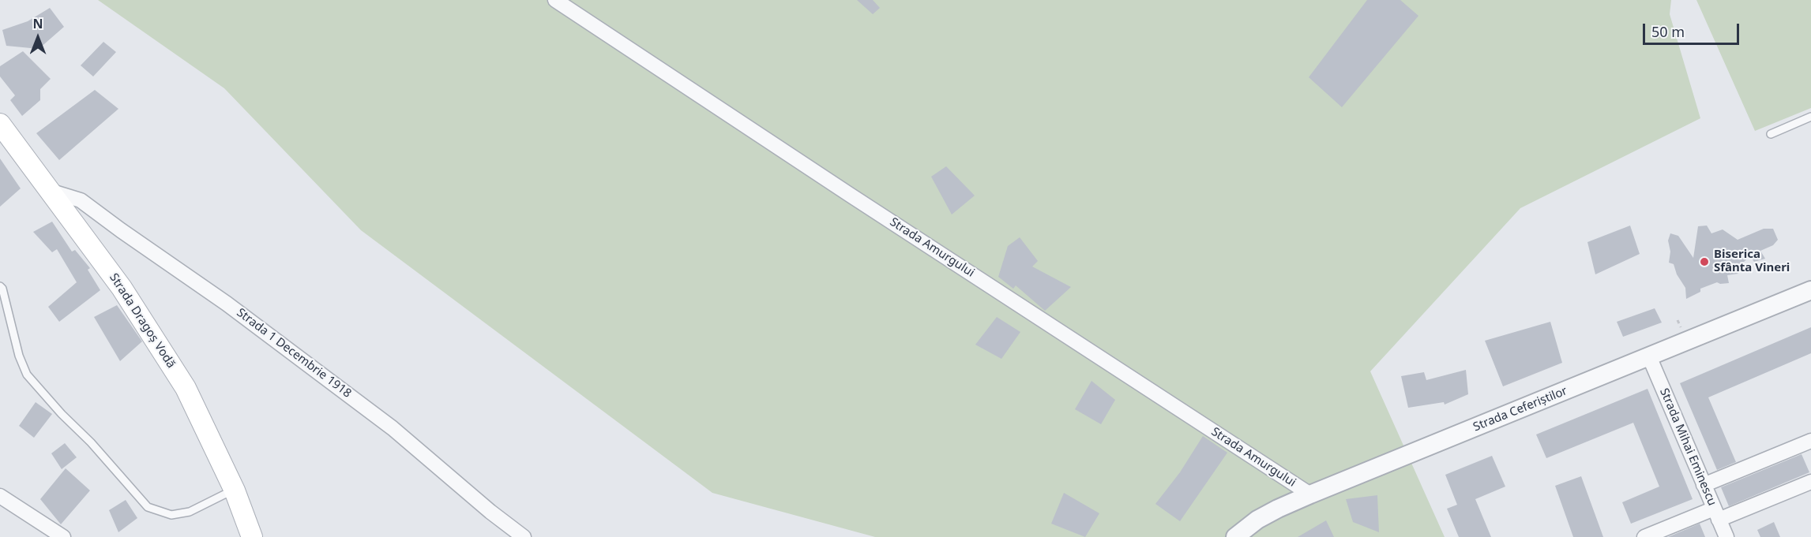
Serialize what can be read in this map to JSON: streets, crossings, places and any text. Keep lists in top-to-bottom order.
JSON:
{
  "streets": {
    "main road": ["Strada Dragoș Vodă"],
    "street": [
      "Strada Amurgului",
      "Strada 1 Decembrie 1918",
      "Strada Ceferiștilor",
      "Strada Mihai Eminescu"
    ]
  },
  "crossings": [
    ["Strada Amurgului", "Strada Ceferiștilor"],
    ["Strada Dragoș Vodă", "Strada 1 Decembrie 1918"],
    ["Strada Ceferiștilor", "Strada Mihai Eminescu"]
  ],
  "places": ["Biserica Sfânta Vineri"],
  "scale_bar": "50 m",
  "north": "top"
}
